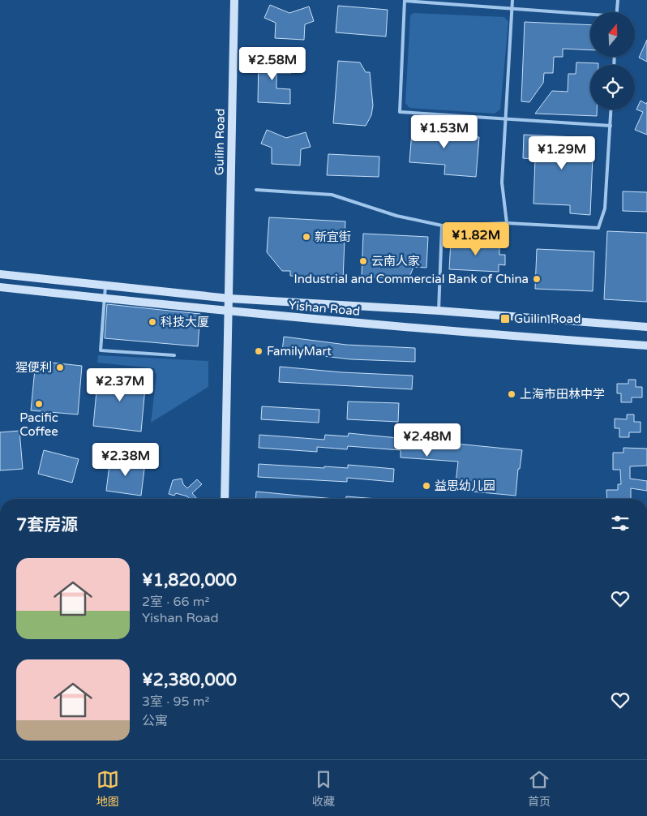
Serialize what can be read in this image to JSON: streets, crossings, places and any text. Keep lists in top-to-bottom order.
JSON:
{
  "streets": {
    "main road": ["Guilin Road", "Yishan Road"]
  },
  "crossings": [
    ["Guilin Road", "Yishan Road"]
  ],
  "places": {
    "other": [
      "新宜街",
      "云南人家",
      "Industrial and Commercial Bank of China",
      "科技大厦",
      "FamilyMart",
      "猩便利",
      "上海市田林中学",
      "Pacific Coffee",
      "益思幼儿园"
    ],
    "transit": ["Guilin Road"]
  },
  "north": "top",
  "page": {
    "price": [
      "¥2.58M",
      "¥1.53M",
      "¥1.29M",
      "¥1.82M",
      "¥2.37M",
      "¥2.48M",
      "¥2.38M"
    ],
    "heading": "7套房源",
    "list": [
      {
        "name": "¥1,820,000",
        "note": "2室 · 66 m² · Yishan Road"
      },
      {
        "name": "¥2,380,000",
        "note": "3室 · 95 m² · 公寓"
      }
    ],
    "tabs": ["地图", "收藏", "首页"]
  }
}
